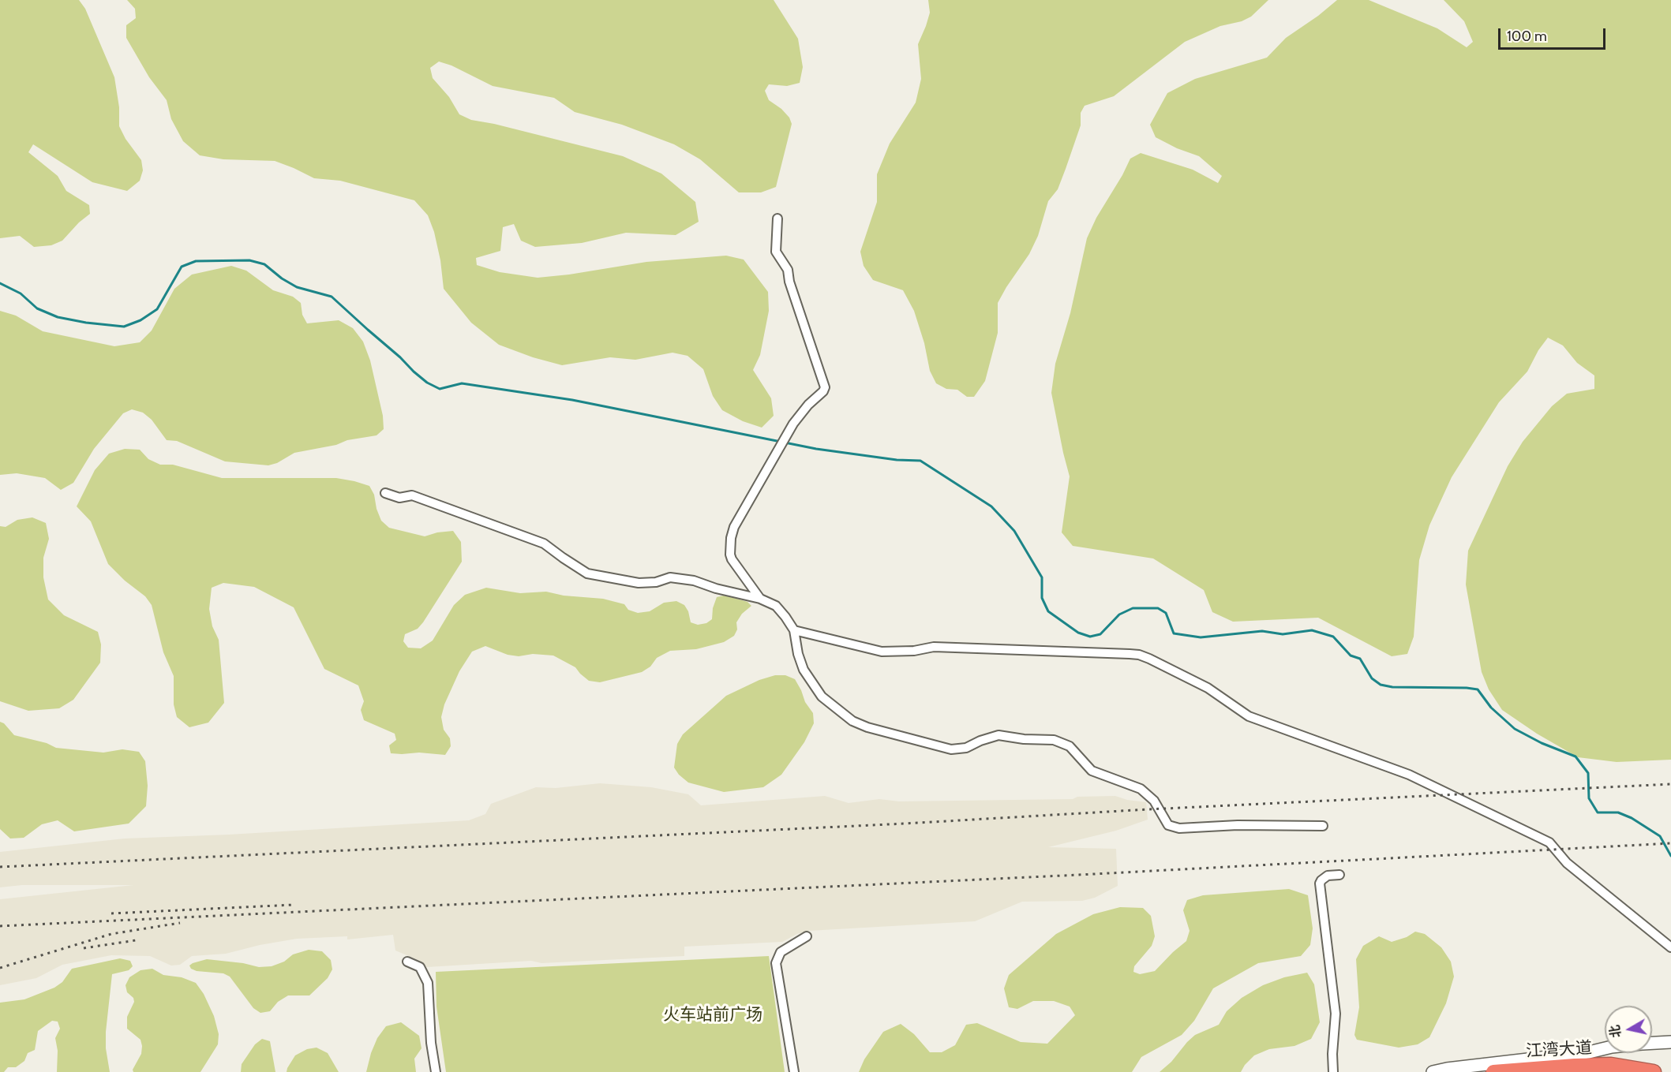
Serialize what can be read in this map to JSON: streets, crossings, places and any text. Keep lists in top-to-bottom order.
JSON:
{
  "streets": {
    "highway": ["江湾大道"]
  },
  "parks": ["火车站前广场"],
  "scale_bar": "100 m",
  "north": "left"
}
